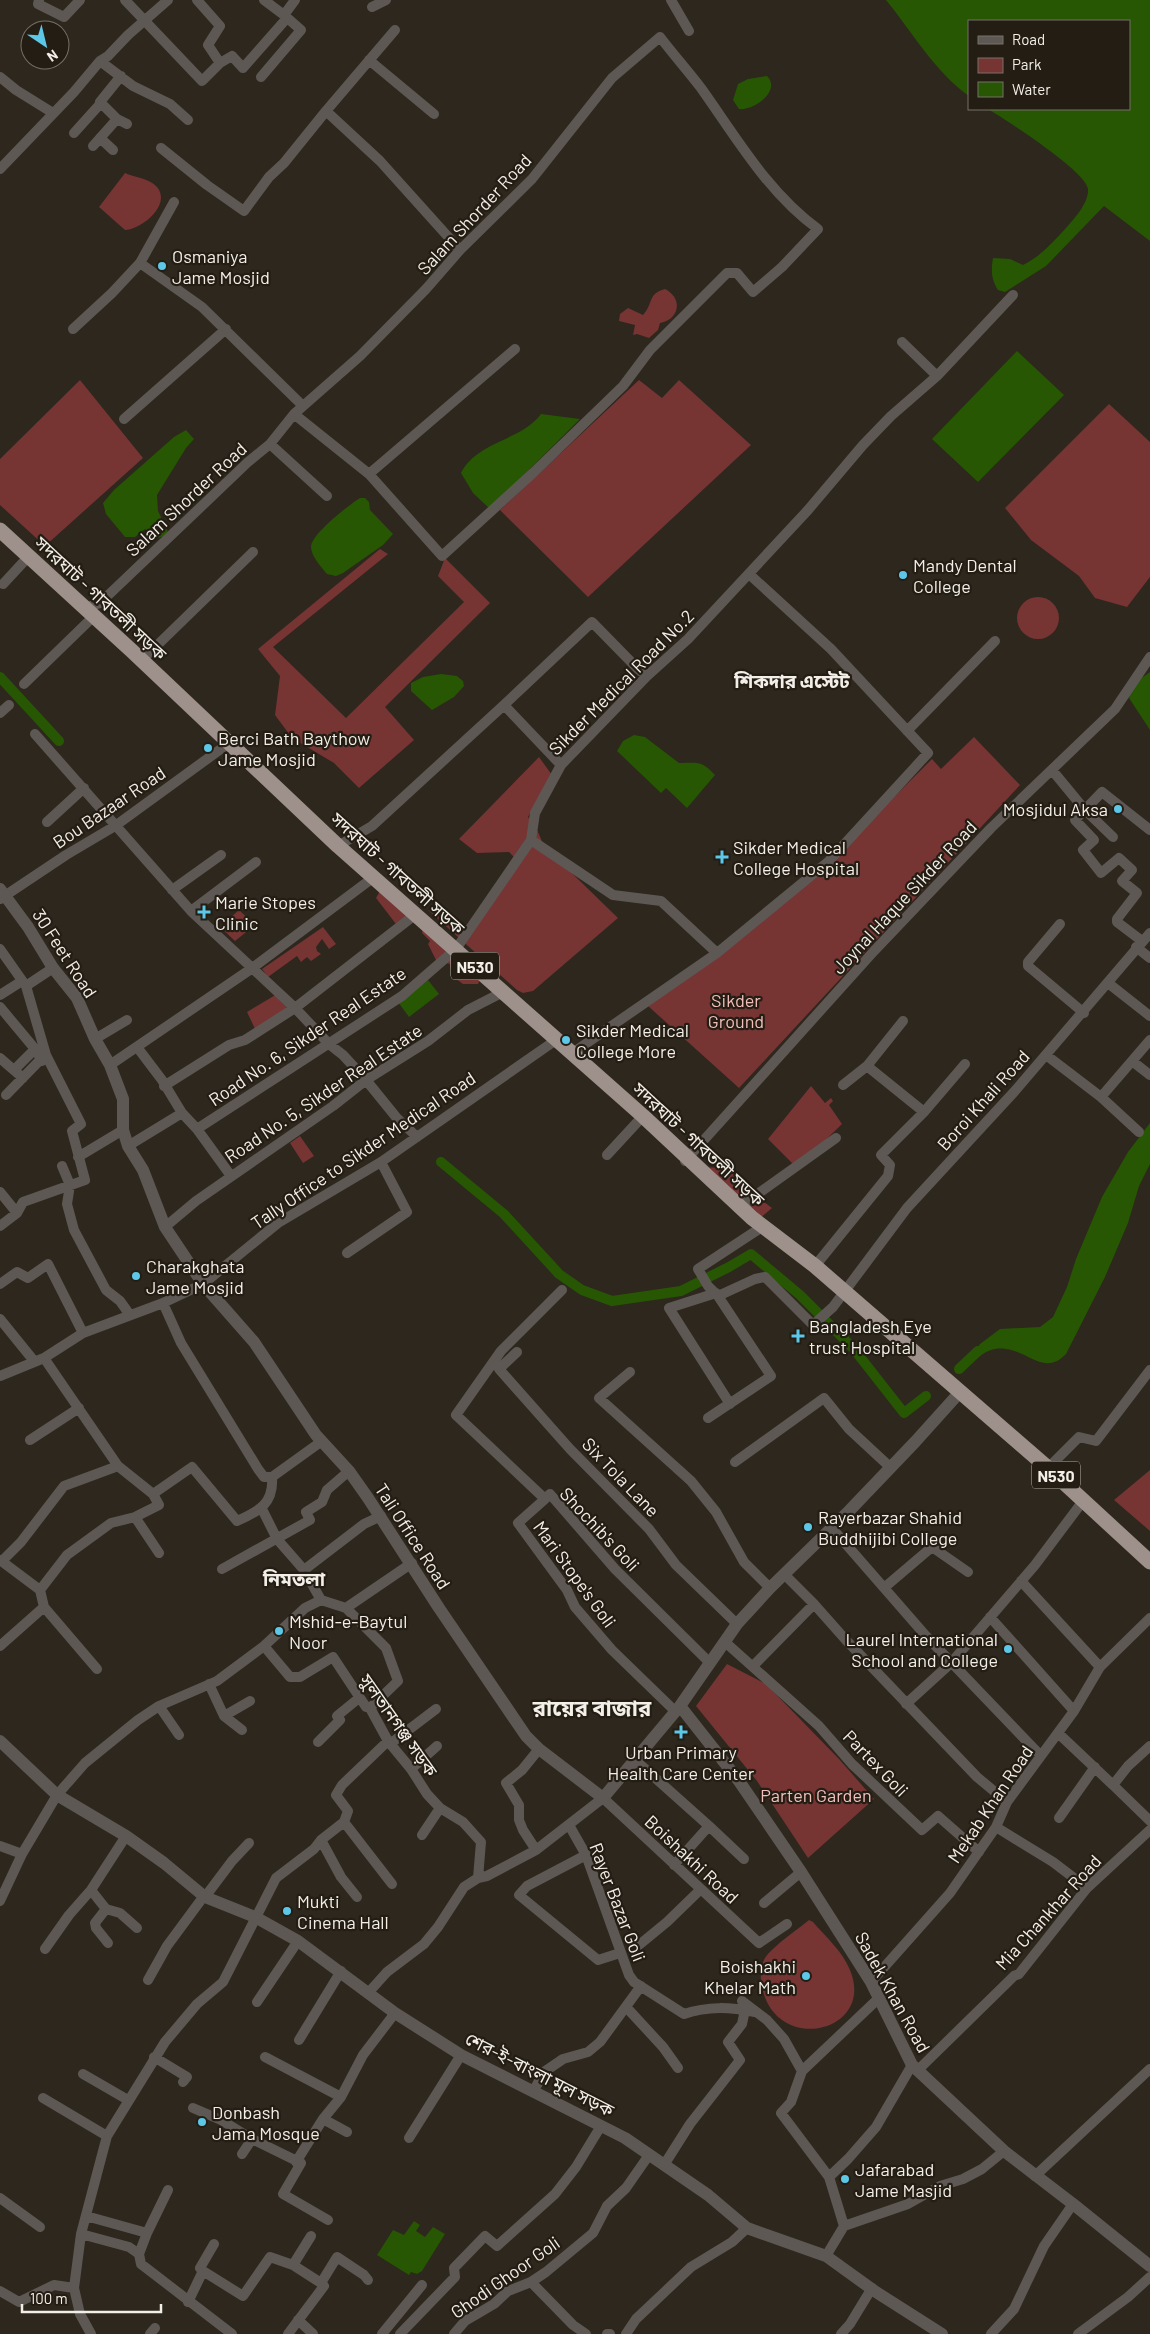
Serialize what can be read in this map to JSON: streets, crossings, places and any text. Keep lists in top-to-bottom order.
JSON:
{
  "streets": {
    "highway": ["সদরঘাট - গাবতলী সড়ক", "N530"],
    "street": [
      "Salam Shorder Road",
      "Sikder Medical Road No.2",
      "Bou Bazaar Road",
      "Joynal Haque Sikder Road",
      "30 Feet Road",
      "Road No. 6, Sikder Real Estate",
      "Road No. 5, Sikder Real Estate",
      "Boroi Khali Road",
      "Tally Office to Sikder Medical Road",
      "Six Tola Lane",
      "Shochib's Goli",
      "Tali Office Road",
      "Mari Stope's Goli",
      "সুলতানগঞ্জ সড়ক",
      "Partex Goli",
      "Mekab Khan Road",
      "Boishakhi Road",
      "Rayer Bazar Goli",
      "Mia Chankhar Road",
      "Sadek Khan Road",
      "শের-ই-বাংলা মূল সড়ক",
      "Ghodi Ghoor Goli"
    ]
  },
  "crossings": [
    ["Salam Shorder Road", "সদরঘাট - গাবতলী সড়ক"],
    ["সদরঘাট - গাবতলী সড়ক", "Sikder Medical Road No.2"],
    ["সদরঘাট - গাবতলী সড়ক", "Bou Bazaar Road"],
    ["সদরঘাট - গাবতলী সড়ক", "Joynal Haque Sikder Road"],
    ["সদরঘাট - গাবতলী সড়ক", "N530"],
    ["সদরঘাট - গাবতলী সড়ক", "Road No. 6, Sikder Real Estate"],
    ["সদরঘাট - গাবতলী সড়ক", "Road No. 5, Sikder Real Estate"],
    ["সদরঘাট - গাবতলী সড়ক", "Boroi Khali Road"],
    ["সদরঘাট - গাবতলী সড়ক", "Tally Office to Sikder Medical Road"],
    ["Sikder Medical Road No.2", "Road No. 6, Sikder Real Estate"],
    ["Bou Bazaar Road", "30 Feet Road"],
    ["30 Feet Road", "Tali Office Road"],
    ["Road No. 5, Sikder Real Estate", "Tali Office Road"],
    ["Tally Office to Sikder Medical Road", "Tali Office Road"],
    ["Shochib's Goli", "Mari Stope's Goli"],
    ["Tali Office Road", "Boishakhi Road"],
    ["Mari Stope's Goli", "Sadek Khan Road"],
    ["Partex Goli", "Mekab Khan Road"],
    ["Mekab Khan Road", "Sadek Khan Road"],
    ["Mia Chankhar Road", "Sadek Khan Road"],
    ["শের-ই-বাংলা মূল সড়ক", "Ghodi Ghoor Goli"]
  ],
  "districts": ["শিকদার এস্টেট", "নিমতলা", "রায়ের বাজার"],
  "parks": ["Sikder Ground", "Parten Garden"],
  "places": {
    "other": [
      "Osmaniya Jame Mosjid",
      "Mandy Dental College",
      "Berci Bath Baythow Jame Mosjid",
      "Mosjidul Aksa",
      "Sikder Medical College More",
      "Charakghata Jame Mosjid",
      "Rayerbazar Shahid Buddhijibi College",
      "Mshid-e-Baytul Noor",
      "Laurel International School and College",
      "Mukti Cinema Hall",
      "Boishakhi Khelar Math",
      "Donbash Jama Mosque",
      "Jafarabad Jame Masjid"
    ],
    "health": [
      "Sikder Medical College Hospital",
      "Marie Stopes Clinic",
      "Bangladesh Eye trust Hospital",
      "Urban Primary Health Care Center"
    ]
  },
  "legend": ["Road", "Park", "Water"],
  "scale_bar": "100 m",
  "north": "bottom right"
}
